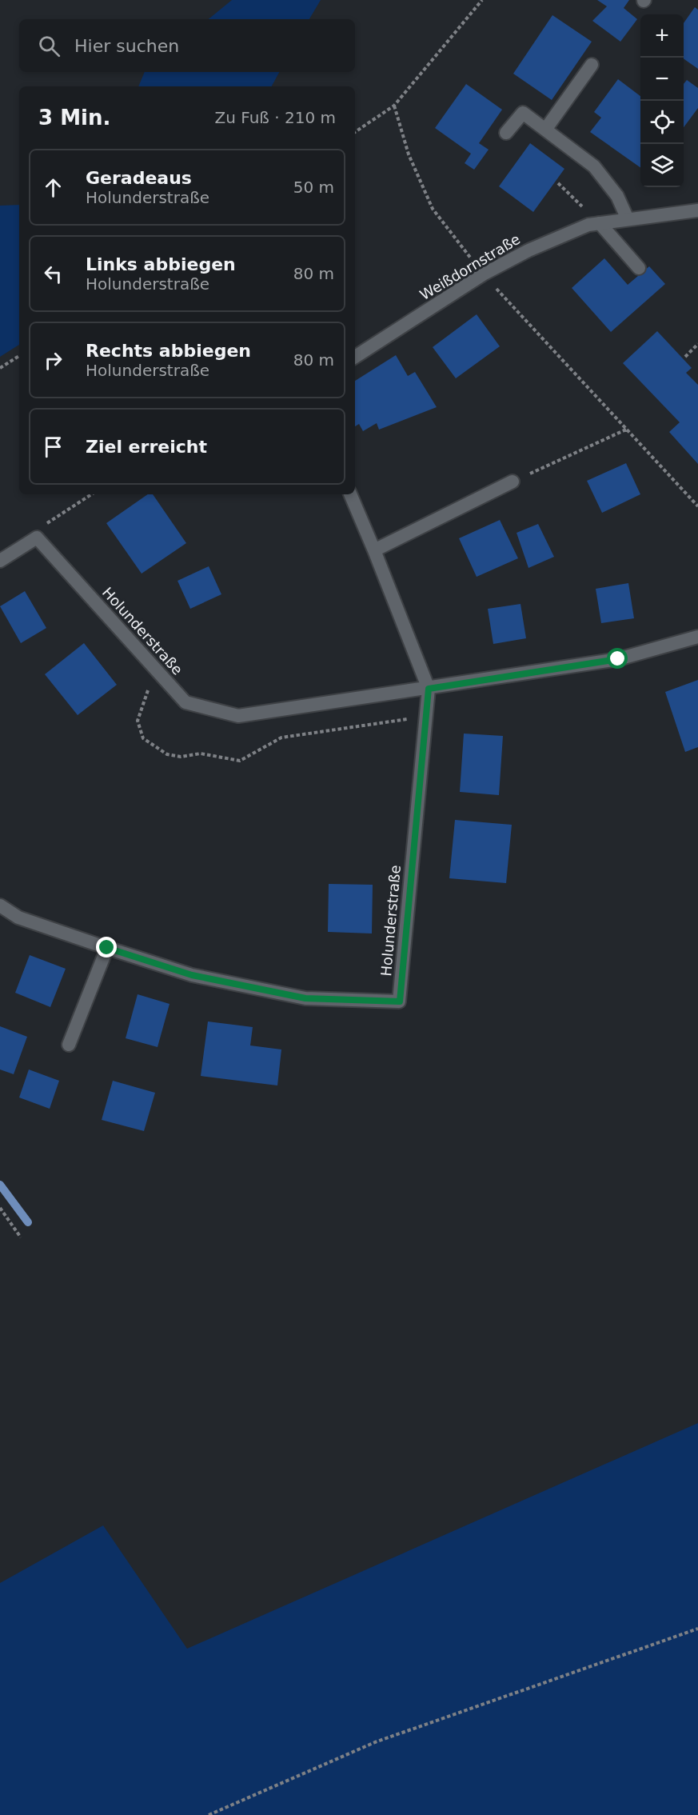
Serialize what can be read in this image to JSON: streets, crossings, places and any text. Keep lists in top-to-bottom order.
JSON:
{
  "streets": {
    "street": ["Weißdornstraße", "Holunderstraße"]
  },
  "page": {
    "map_buttons": ["+", "−"],
    "search": "Hier suchen",
    "heading": ["3 Min.", "Zu Fuß · 210 m"],
    "list": [
      ["Geradeaus", "Holunderstraße", "50 m"],
      ["Links abbiegen", "Holunderstraße", "80 m"],
      ["Rechts abbiegen", "Holunderstraße", "80 m"],
      "Ziel erreicht"
    ]
  }
}
